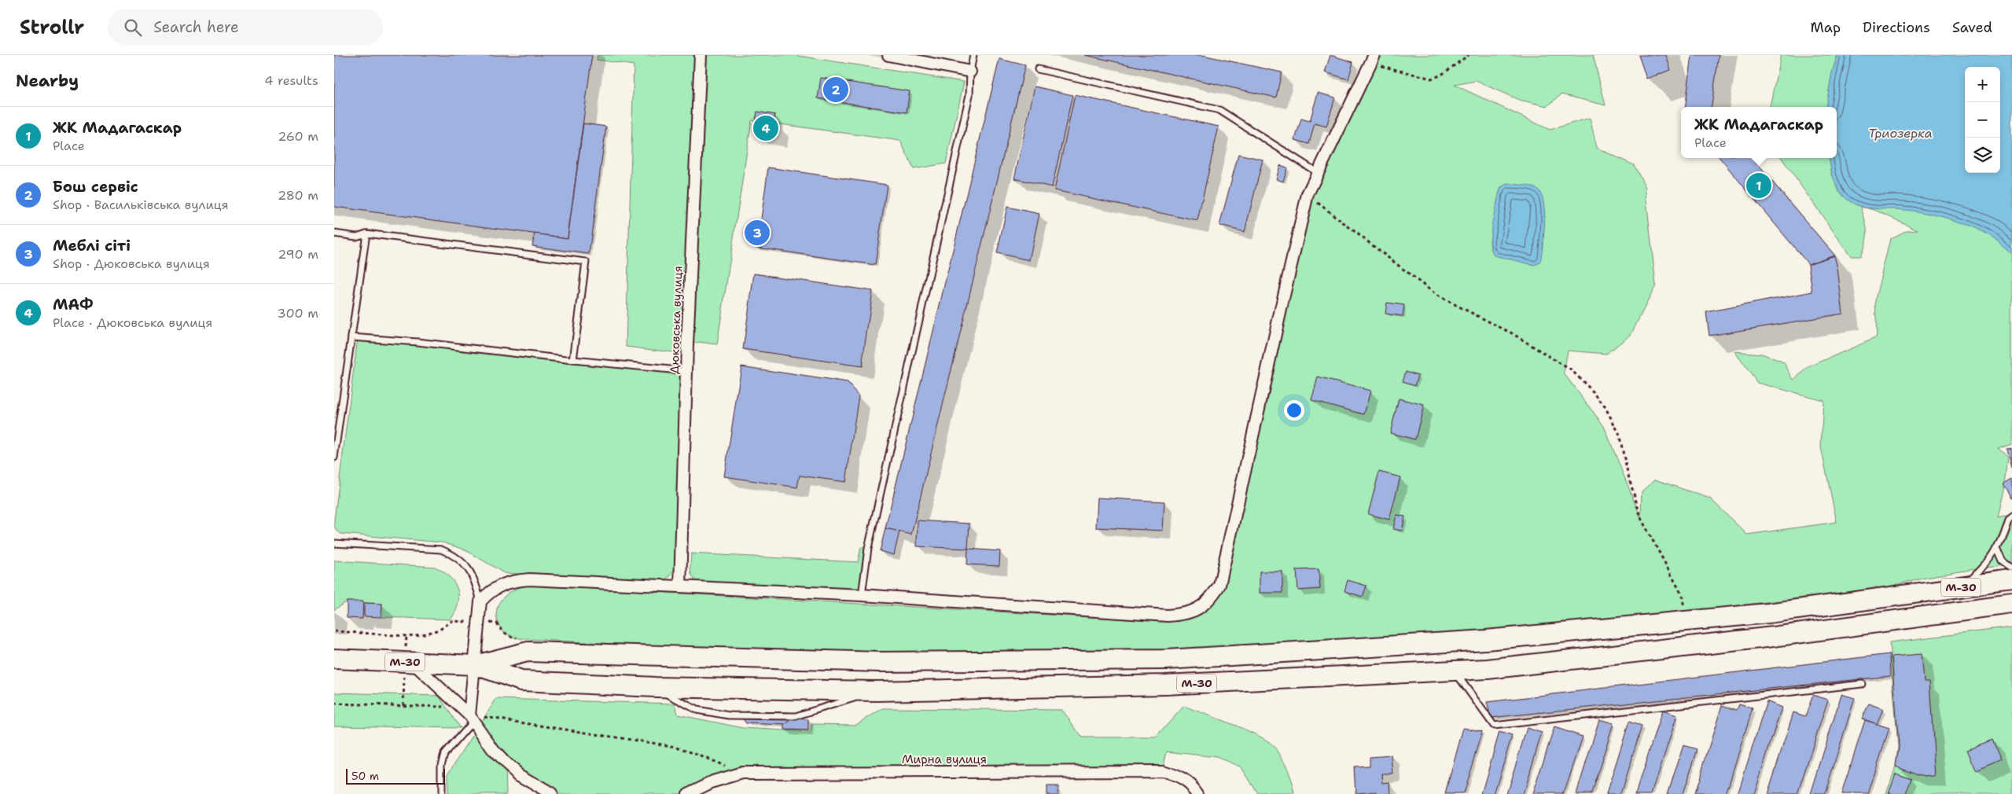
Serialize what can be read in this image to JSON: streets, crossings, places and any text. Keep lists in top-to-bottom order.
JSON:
{
  "streets": {
    "highway": ["М-30"],
    "street": ["Дюковська вулиця", "Мирна вулиця"]
  },
  "water": ["Триозерка"],
  "scale_bar": "50 m",
  "page": {
    "header": "Strollr",
    "search": "Search here",
    "nav": ["Map", "Directions", "Saved"],
    "heading": ["Nearby", "4 results"],
    "map_buttons": ["+", "−"],
    "pins": [
      "2",
      "4",
      "1",
      "3"
    ],
    "list": [
      {
        "mark": "1",
        "name": "ЖК Мадагаскар",
        "note": "Place",
        "value": "260 m"
      },
      {
        "mark": "2",
        "name": "Бош сервіс",
        "note": "Shop · Васильківська вулиця",
        "value": "280 m"
      },
      {
        "mark": "3",
        "name": "Меблі сіті",
        "note": "Shop · Дюковська вулиця",
        "value": "290 m"
      },
      {
        "mark": "4",
        "name": "МАФ",
        "note": "Place · Дюковська вулиця",
        "value": "300 m"
      }
    ],
    "popup": ["ЖК Мадагаскар", "Place"],
    "scale": "50 m"
  }
}
